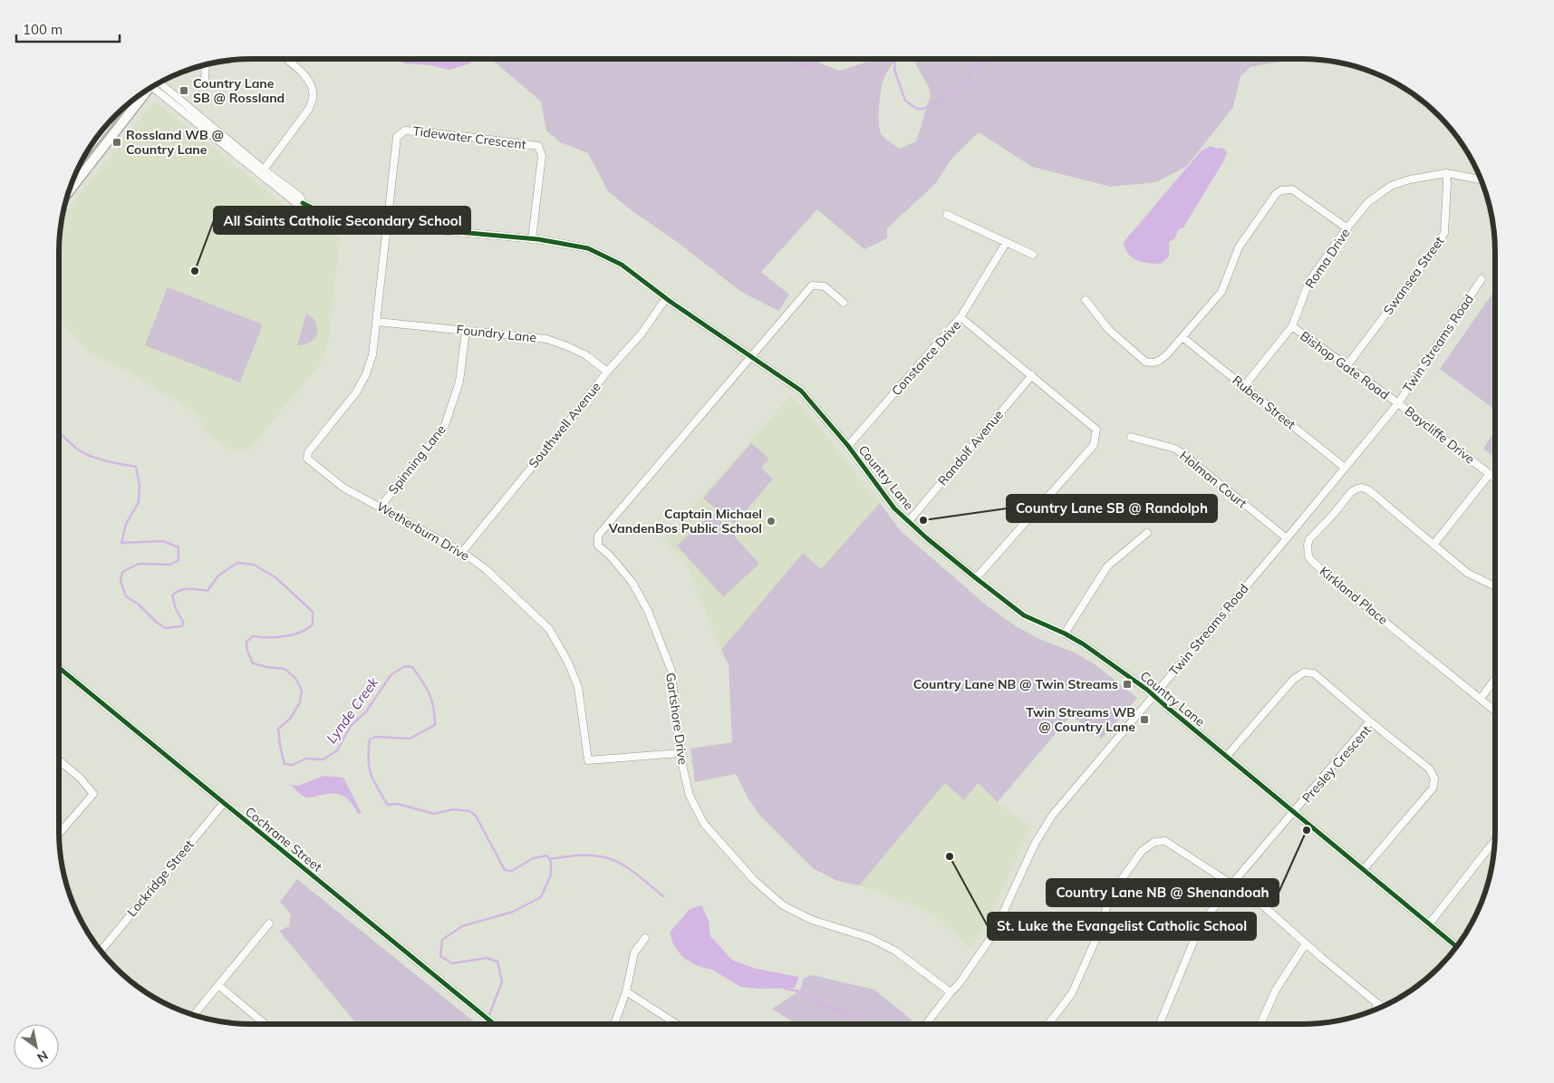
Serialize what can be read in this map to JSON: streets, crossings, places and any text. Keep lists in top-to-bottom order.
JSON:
{
  "streets": {
    "street": [
      "Tidewater Crescent",
      "Roma Drive",
      "Swansea Street",
      "Foundry Lane",
      "Twin Streams Road",
      "Constance Drive",
      "Bishop Gate Road",
      "Ruben Street",
      "Southwell Avenue",
      "Baycliffe Drive",
      "Randolf Avenue",
      "Spinning Lane",
      "Country Lane",
      "Holman Court",
      "Wetherburn Drive",
      "Kirkland Place",
      "Gartshore Drive",
      "Presley Crescent",
      "Cochrane Street",
      "Lockridge Street"
    ]
  },
  "crossings": [
    ["Tidewater Crescent", "Country Lane"],
    ["Tidewater Crescent", "Wetherburn Drive"],
    ["Roma Drive", "Swansea Street"],
    ["Roma Drive", "Bishop Gate Road"],
    ["Roma Drive", "Ruben Street"],
    ["Swansea Street", "Bishop Gate Road"],
    ["Foundry Lane", "Southwell Avenue"],
    ["Foundry Lane", "Spinning Lane"],
    ["Foundry Lane", "Wetherburn Drive"],
    ["Twin Streams Road", "Bishop Gate Road"],
    ["Twin Streams Road", "Ruben Street"],
    ["Twin Streams Road", "Baycliffe Drive"],
    ["Twin Streams Road", "Country Lane"],
    ["Twin Streams Road", "Holman Court"],
    ["Twin Streams Road", "Gartshore Drive"],
    ["Constance Drive", "Randolf Avenue"],
    ["Constance Drive", "Country Lane"],
    ["Bishop Gate Road", "Baycliffe Drive"],
    ["Southwell Avenue", "Country Lane"],
    ["Southwell Avenue", "Wetherburn Drive"],
    ["Randolf Avenue", "Country Lane"],
    ["Spinning Lane", "Wetherburn Drive"],
    ["Country Lane", "Wetherburn Drive"],
    ["Country Lane", "Gartshore Drive"],
    ["Country Lane", "Presley Crescent"],
    ["Wetherburn Drive", "Gartshore Drive"],
    ["Cochrane Street", "Lockridge Street"]
  ],
  "water": ["Lynde Creek"],
  "places": {
    "transit": [
      "Country Lane SB @ Rossland",
      "Rossland WB @ Country Lane",
      "Country Lane NB @ Twin Streams",
      "Twin Streams WB @ Country Lane"
    ],
    "other": [
      "All Saints Catholic Secondary School",
      "Country Lane SB @ Randolph",
      "Captain Michael VandenBos Public School",
      "Country Lane NB @ Shenandoah",
      "St. Luke the Evangelist Catholic School"
    ]
  },
  "scale_bar": "100 m",
  "north": "bottom right"
}
